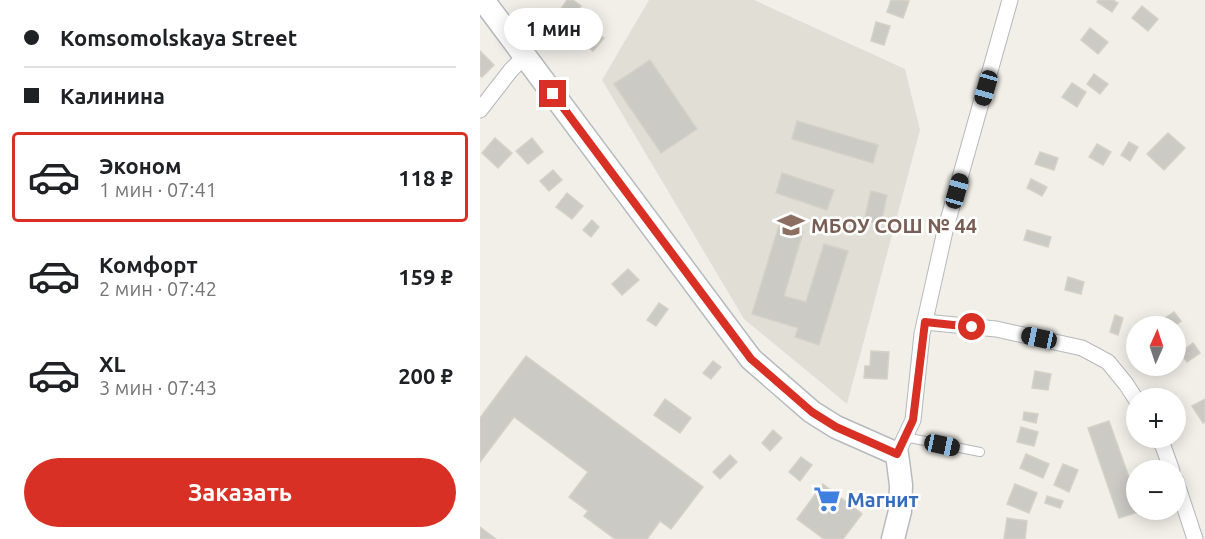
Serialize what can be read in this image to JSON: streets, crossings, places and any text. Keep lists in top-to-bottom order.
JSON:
{
  "places": {
    "school or university": ["МБОУ СОШ № 44"],
    "supermarket": ["Магнит"]
  },
  "north": "top",
  "page": {
    "banner": ["Komsomolskaya Street", "Калинина"],
    "bubble": "1 мин",
    "list": [
      {
        "name": "Эконом",
        "note": "1 мин · 07:41",
        "value": "118 ₽"
      },
      {
        "name": "Комфорт",
        "note": "2 мин · 07:42",
        "value": "159 ₽"
      },
      {
        "name": "XL",
        "note": "3 мин · 07:43",
        "value": "200 ₽"
      }
    ],
    "map_buttons": ["+", "−"],
    "buttons": "Заказать"
  }
}
